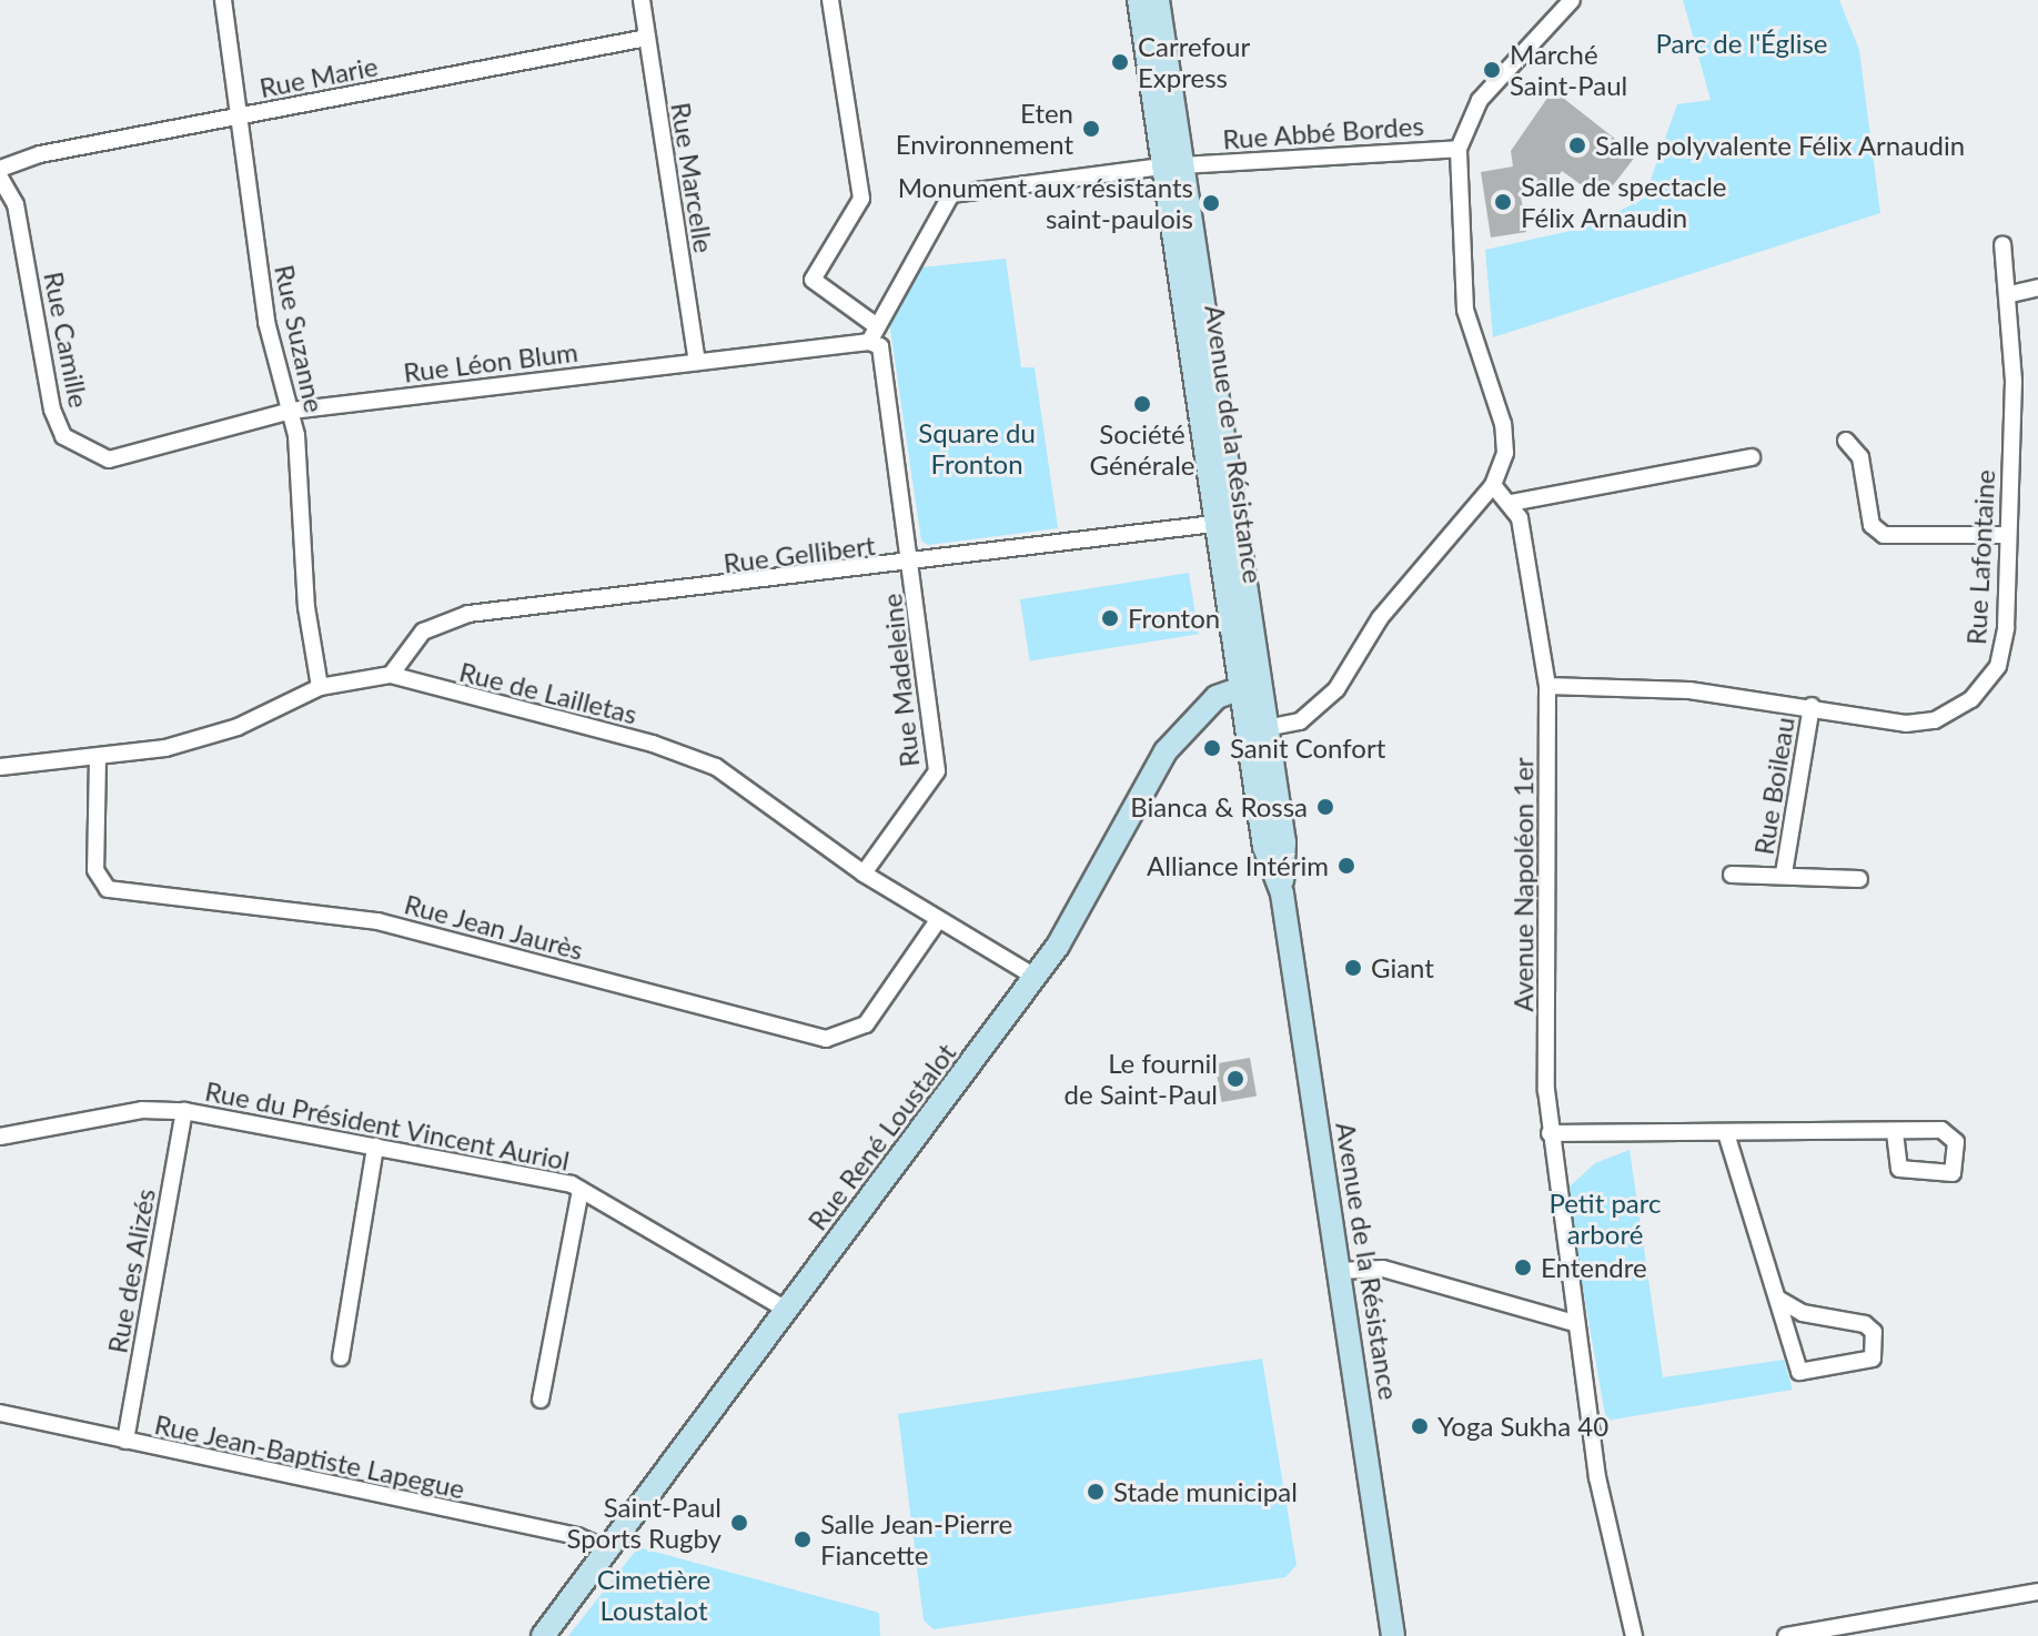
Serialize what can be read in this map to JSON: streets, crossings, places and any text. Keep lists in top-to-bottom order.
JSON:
{
  "streets": {
    "main road": ["Avenue de la Résistance", "Rue René Loustalot"],
    "street": [
      "Rue Marie",
      "Rue Abbé Bordes",
      "Rue Marcelle",
      "Rue Suzanne",
      "Rue Camille",
      "Rue Léon Blum",
      "Rue Gellibert",
      "Rue Lafontaine",
      "Rue Madeleine",
      "Rue de Lailletas",
      "Rue Boileau",
      "Avenue Napoléon 1er",
      "Rue Jean Jaurès",
      "Rue du Président Vincent Auriol",
      "Rue des Alizés",
      "Rue Jean-Baptiste Lapegue"
    ]
  },
  "crossings": [
    ["Rue Marie", "Rue Marcelle"],
    ["Rue Marie", "Rue Suzanne"],
    ["Rue Abbé Bordes", "Avenue de la Résistance"],
    ["Rue Marcelle", "Rue Léon Blum"],
    ["Rue Suzanne", "Rue Camille"],
    ["Rue Suzanne", "Rue Léon Blum"],
    ["Rue Suzanne", "Rue de Lailletas"],
    ["Rue Camille", "Rue Léon Blum"],
    ["Rue Léon Blum", "Rue Madeleine"],
    ["Avenue de la Résistance", "Rue Gellibert"],
    ["Avenue de la Résistance", "Rue René Loustalot"],
    ["Rue Gellibert", "Rue Madeleine"],
    ["Rue Gellibert", "Rue de Lailletas"],
    ["Rue Lafontaine", "Rue Boileau"],
    ["Rue Lafontaine", "Avenue Napoléon 1er"],
    ["Rue Madeleine", "Rue de Lailletas"],
    ["Rue de Lailletas", "Rue Jean Jaurès"],
    ["Rue de Lailletas", "Rue René Loustalot"],
    ["Rue du Président Vincent Auriol", "Rue René Loustalot"],
    ["Rue du Président Vincent Auriol", "Rue des Alizés"],
    ["Rue René Loustalot", "Rue Jean-Baptiste Lapegue"],
    ["Rue des Alizés", "Rue Jean-Baptiste Lapegue"]
  ],
  "parks": [
    "Parc de l'Église",
    "Square du Fronton",
    "Petit parc arboré",
    "Cimetière Loustalot"
  ],
  "places": [
    "Carrefour Express",
    "Marché Saint-Paul",
    "Eten Environnement",
    "Salle polyvalente Félix Arnaudin",
    "Salle de spectacle Félix Arnaudin",
    "Monument aux résistants saint-paulois",
    "Société Générale",
    "Fronton",
    "Sanit Confort",
    "Bianca & Rossa",
    "Alliance Intérim",
    "Giant",
    "Le fournil de Saint-Paul",
    "Entendre",
    "Yoga Sukha 40",
    "Stade municipal",
    "Saint-Paul Sports Rugby",
    "Salle Jean-Pierre Fiancette"
  ]
}
